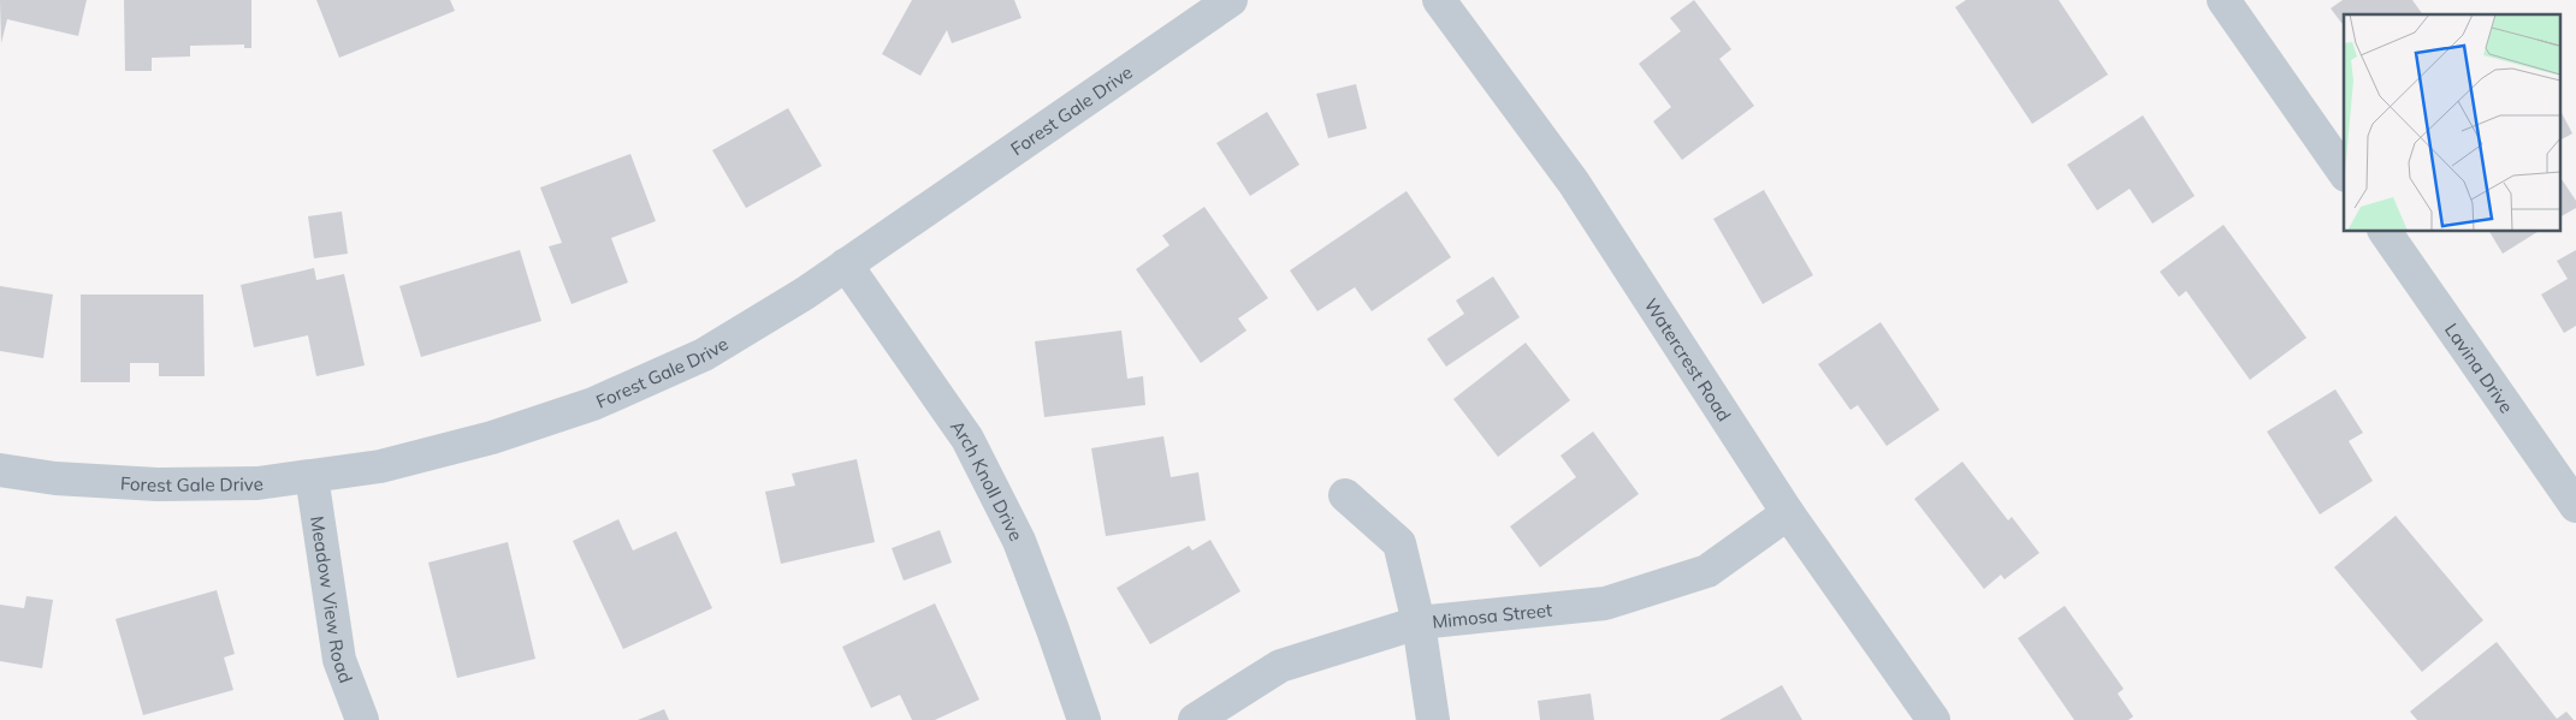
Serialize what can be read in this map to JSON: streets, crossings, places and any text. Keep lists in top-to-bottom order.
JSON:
{
  "streets": {
    "street": [
      "Forest Gale Drive",
      "Watercrest Road",
      "Lavina Drive",
      "Arch Knoll Drive",
      "Meadow View Road",
      "Mimosa Street"
    ]
  },
  "crossings": [
    ["Forest Gale Drive", "Arch Knoll Drive"],
    ["Forest Gale Drive", "Meadow View Road"],
    ["Watercrest Road", "Mimosa Street"]
  ]
}
